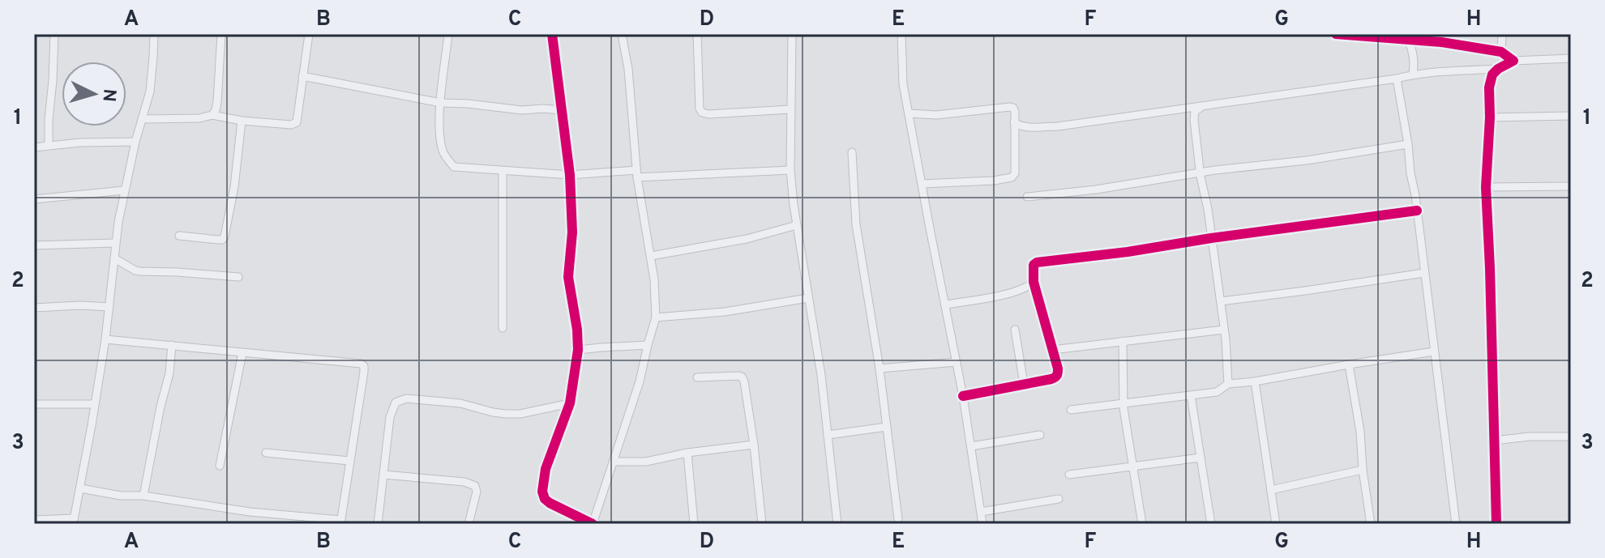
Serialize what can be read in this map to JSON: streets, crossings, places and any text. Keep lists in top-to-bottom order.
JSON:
{
  "north": "right",
  "grid": {
    "columns": [
      "A",
      "B",
      "C",
      "D",
      "E",
      "F",
      "G",
      "H"
    ],
    "rows": ["1", "2", "3"]
  }
}
